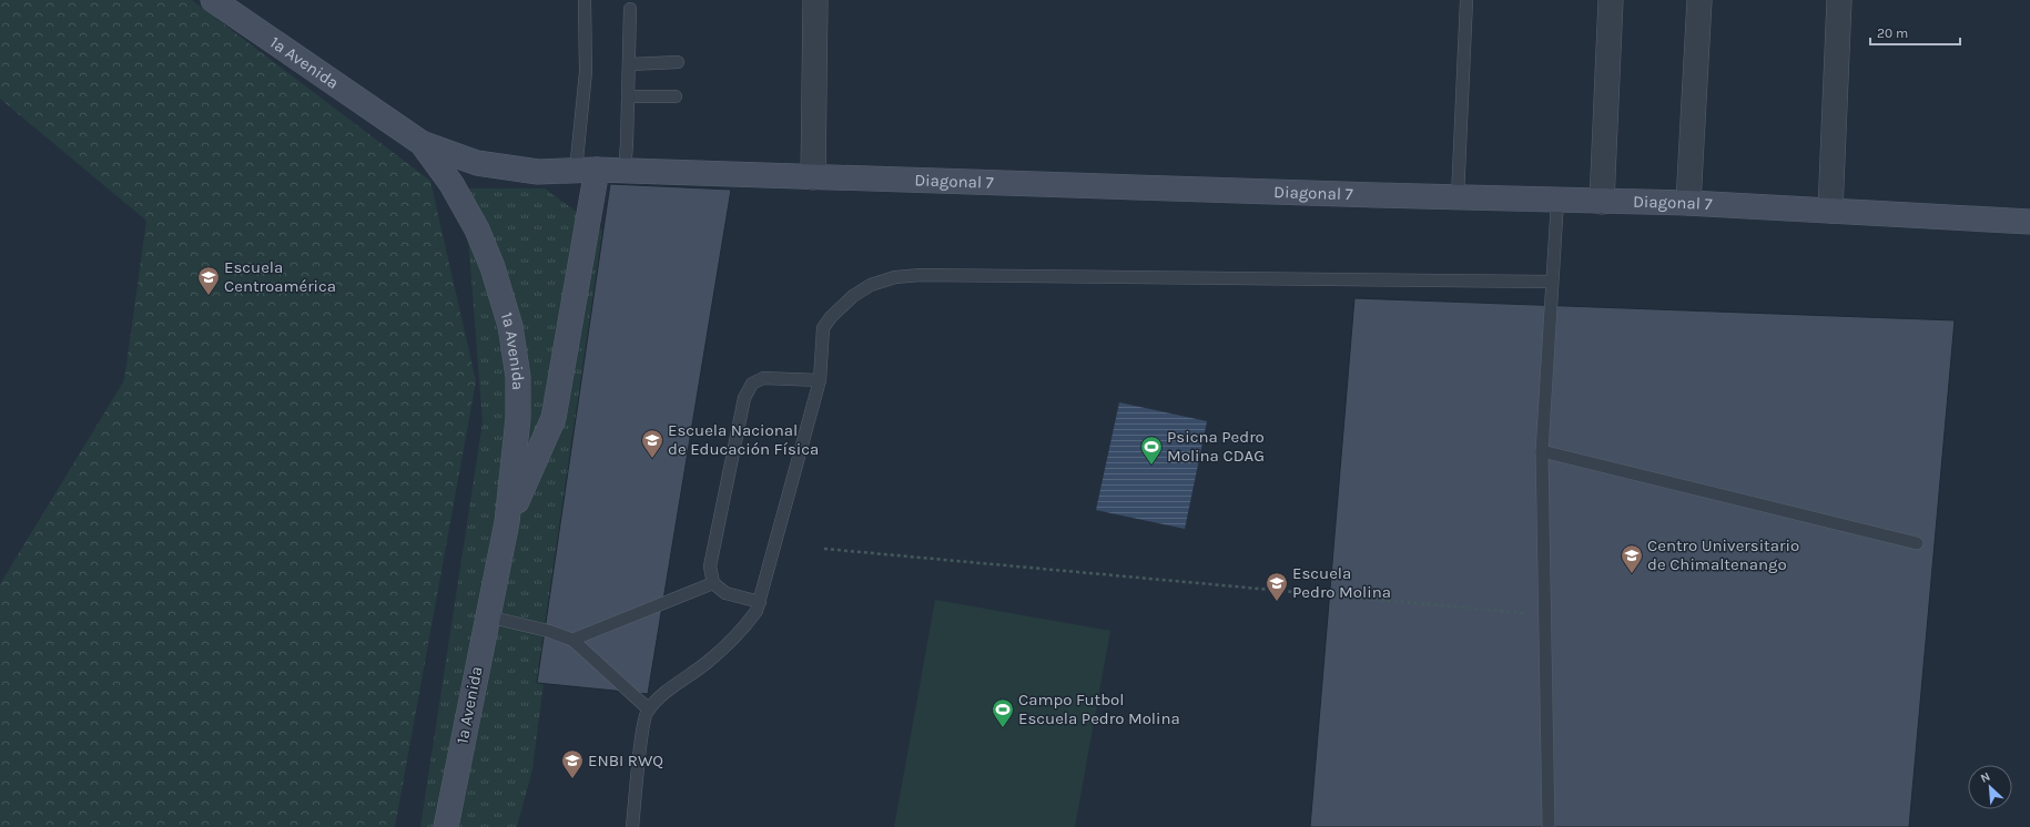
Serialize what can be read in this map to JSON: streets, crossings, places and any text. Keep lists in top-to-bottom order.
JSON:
{
  "streets": {
    "street": ["1a Avenida", "Diagonal 7"]
  },
  "crossings": [
    ["1a Avenida", "Diagonal 7"]
  ],
  "places": {
    "school or university": [
      "Escuela Centroamérica",
      "Escuela Nacional de Educación Física",
      "Centro Universitario de Chimaltenango",
      "Escuela Pedro Molina",
      "ENBI RWQ"
    ],
    "sports": ["Psicna Pedro Molina CDAG", "Campo Futbol Escuela Pedro Molina"]
  },
  "scale_bar": "20 m",
  "north": "top left"
}
